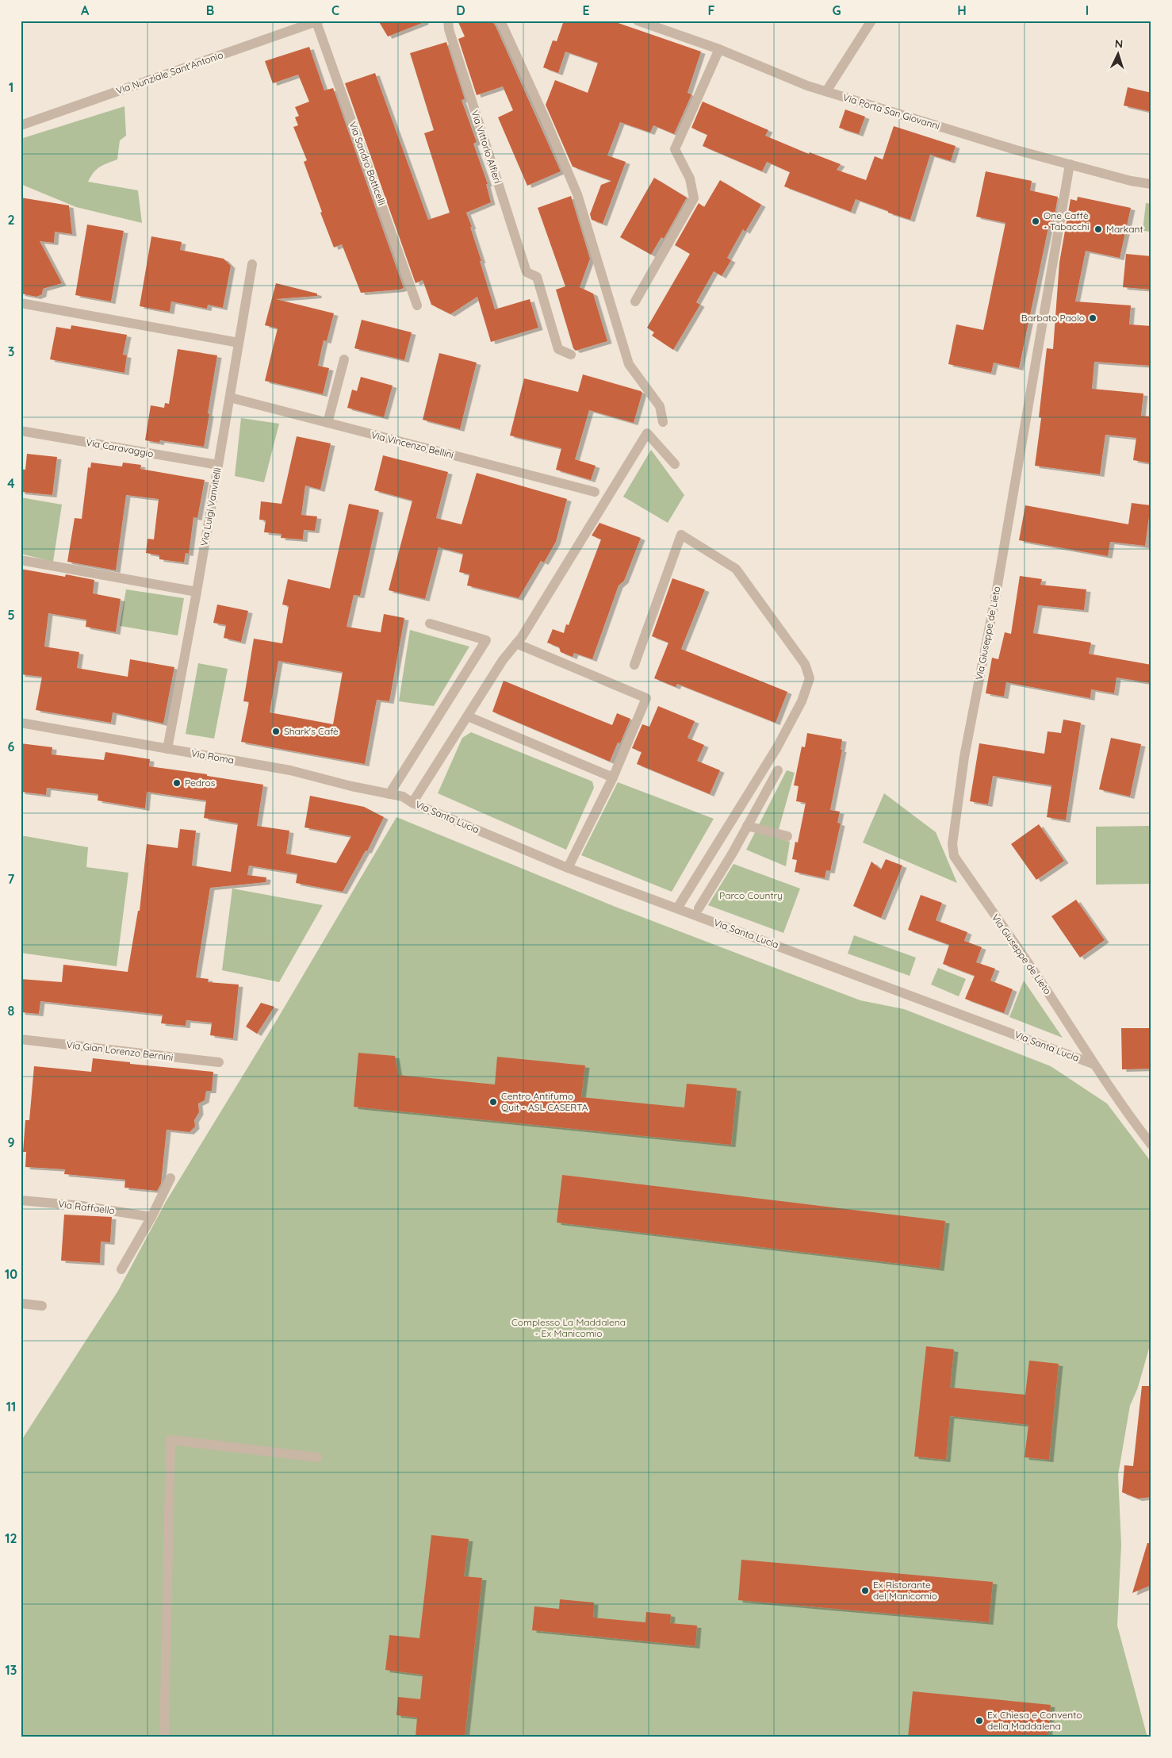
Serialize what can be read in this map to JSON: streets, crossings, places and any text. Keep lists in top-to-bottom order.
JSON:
{
  "streets": {
    "street": [
      "Via Nunziale Sant'Antonio",
      "Via Porta San Giovanni",
      "Via Vittorio Alfieri",
      "Via Sandro Botticelli",
      "Via Vincenzo Bellini",
      "Via Caravaggio",
      "Via Luigi Vanvitelli",
      "Via Giuseppe de Lieto",
      "Via Roma",
      "Via Santa Lucia",
      "Via Gian Lorenzo Bernini",
      "Via Raffaello"
    ]
  },
  "crossings": [
    ["Via Nunziale Sant'Antonio", "Via Sandro Botticelli"],
    ["Via Porta San Giovanni", "Via Giuseppe de Lieto"],
    ["Via Vincenzo Bellini", "Via Luigi Vanvitelli"],
    ["Via Caravaggio", "Via Luigi Vanvitelli"],
    ["Via Luigi Vanvitelli", "Via Roma"],
    ["Via Giuseppe de Lieto", "Via Santa Lucia"],
    ["Via Roma", "Via Santa Lucia"]
  ],
  "parks": ["Parco Country", "Complesso La Maddalena - Ex Manicomio"],
  "places": [
    "One Caffè - Tabacchi",
    "Markant",
    "Barbato Paolo",
    "Shark's Cafè",
    "Pedros",
    "Centro Antifumo Quit - ASL CASERTA",
    "Ex Ristorante del Manicomio",
    "Ex Chiesa e Convento della Maddalena"
  ],
  "north": "top",
  "grid": {
    "columns": [
      "A",
      "B",
      "C",
      "D",
      "E",
      "F",
      "G",
      "H",
      "I"
    ],
    "rows": [
      "1",
      "2",
      "3",
      "4",
      "5",
      "6",
      "7",
      "8",
      "9",
      "10",
      "11",
      "12",
      "13"
    ]
  }
}
